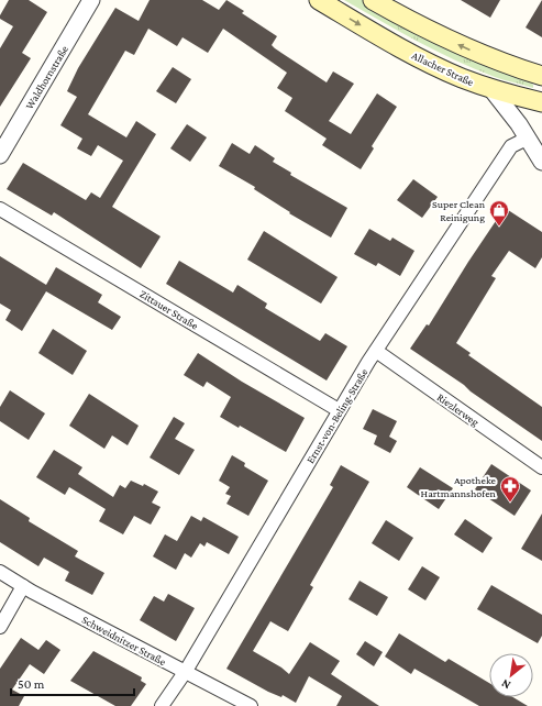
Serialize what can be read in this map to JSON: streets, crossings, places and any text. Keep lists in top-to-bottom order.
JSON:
{
  "streets": {
    "main road": ["Allacher Straße"],
    "street": [
      "Waldhornstraße",
      "Zittauer Straße",
      "Riezlerweg",
      "Ernst-von-Beling-Straße",
      "Schweidnitzer Straße"
    ]
  },
  "crossings": [
    ["Zittauer Straße", "Ernst-von-Beling-Straße"],
    ["Riezlerweg", "Ernst-von-Beling-Straße"],
    ["Ernst-von-Beling-Straße", "Schweidnitzer Straße"]
  ],
  "places": {
    "shop": ["Super Clean Reinigung"],
    "pharmacy": ["Apotheke Hartmannshofen"]
  },
  "scale_bar": "50 m",
  "north": "bottom left"
}
